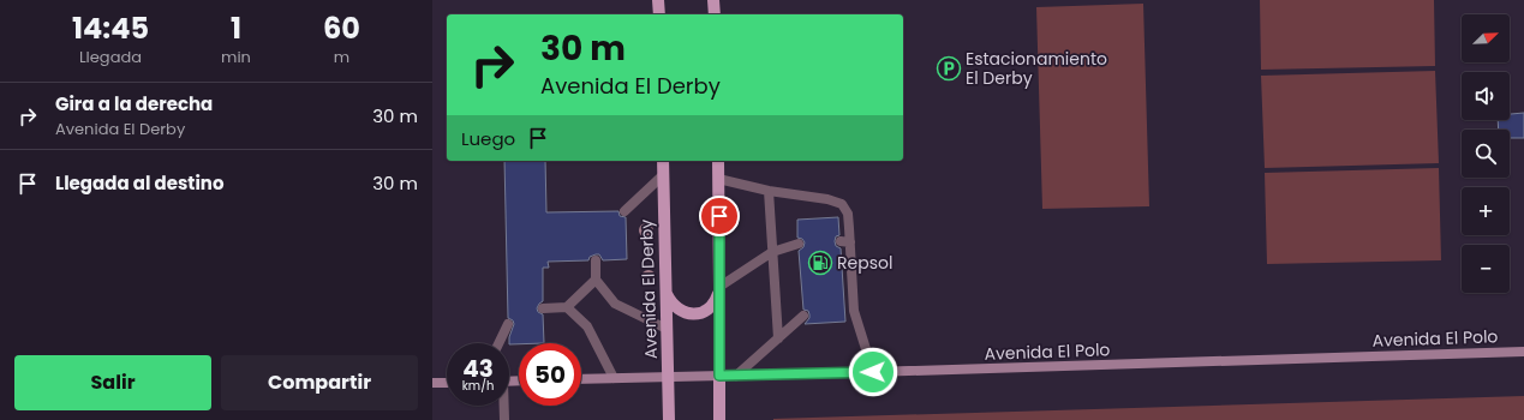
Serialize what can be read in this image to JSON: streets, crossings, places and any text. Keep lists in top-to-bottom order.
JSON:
{
  "streets": {
    "main road": ["Avenida El Derby", "Avenida El Polo"]
  },
  "crossings": [
    ["Avenida El Derby", "Avenida El Polo"]
  ],
  "places": {
    "parking": ["Estacionamiento El Derby"],
    "fuel station": ["Repsol"]
  },
  "north": "top right",
  "page": {
    "eta": [
      "14:45",
      "Llegada",
      "1",
      "min",
      "60",
      "m"
    ],
    "map_buttons": ["+", "−"],
    "turn": ["30 m", "Avenida El Derby"],
    "list": [
      {
        "name": "Gira a la derecha",
        "note": "Avenida El Derby",
        "value": "30 m"
      },
      {
        "name": "Llegada al destino",
        "value": "30 m"
      }
    ],
    "then": "Luego",
    "speed": "43 km/h",
    "limit": "50",
    "buttons": ["Salir", "Compartir"]
  }
}
